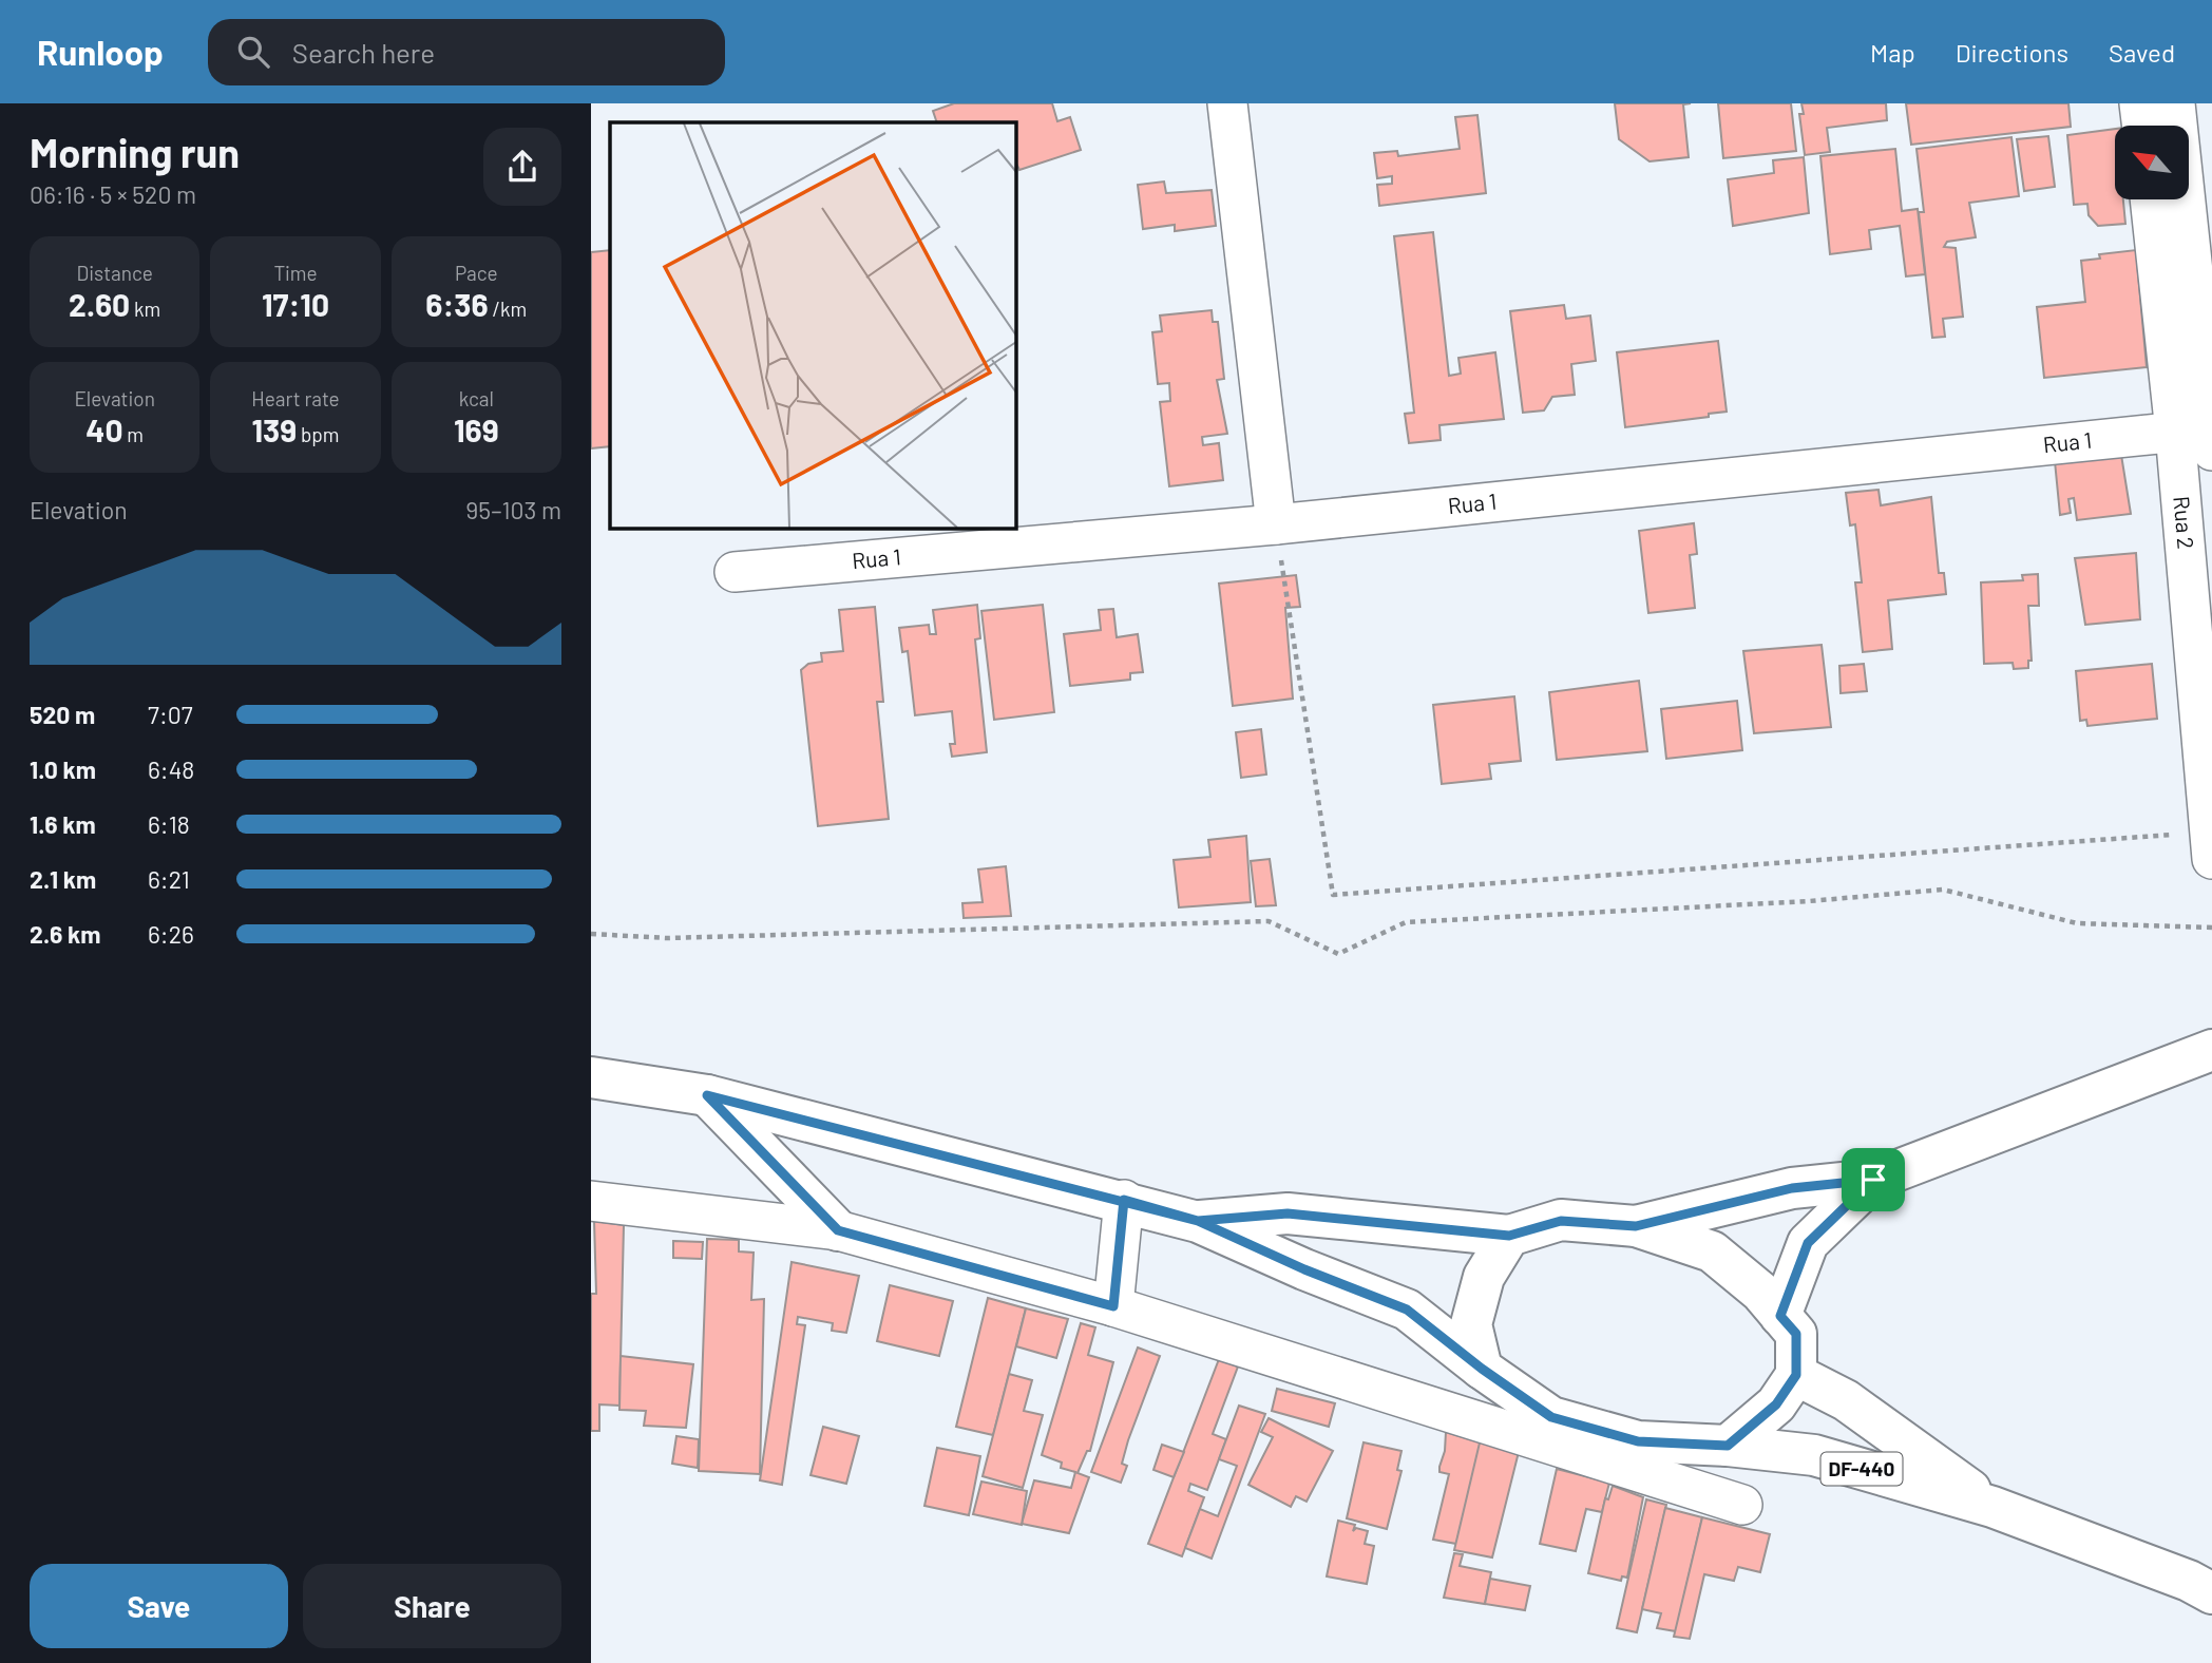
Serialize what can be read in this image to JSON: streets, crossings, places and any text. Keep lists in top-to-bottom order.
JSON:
{
  "streets": {
    "main road": ["DF-440"],
    "street": ["Rua 1", "Rua 2"]
  },
  "crossings": [
    ["Rua 1", "Rua 2"]
  ],
  "north": "top left",
  "page": {
    "header": "Runloop",
    "search": "Search here",
    "nav": ["Map", "Directions", "Saved"],
    "heading": ["Morning run", "06:16 · 5 × 520 m"],
    "stats": [
      ["Distance", "2.60 km"],
      ["Time", "17:10"],
      ["Pace", "6:36 /km"],
      ["Elevation", "40 m"],
      ["Heart rate", "139 bpm"],
      ["kcal", "169"]
    ],
    "chart": ["Elevation", "95–103 m"],
    "list": [
      {
        "name": "520 m",
        "note": "7:07"
      },
      {
        "name": "1.0 km",
        "note": "6:48"
      },
      {
        "name": "1.6 km",
        "note": "6:18"
      },
      {
        "name": "2.1 km",
        "note": "6:21"
      },
      {
        "name": "2.6 km",
        "note": "6:26"
      }
    ],
    "buttons": ["Save", "Share"]
  }
}
